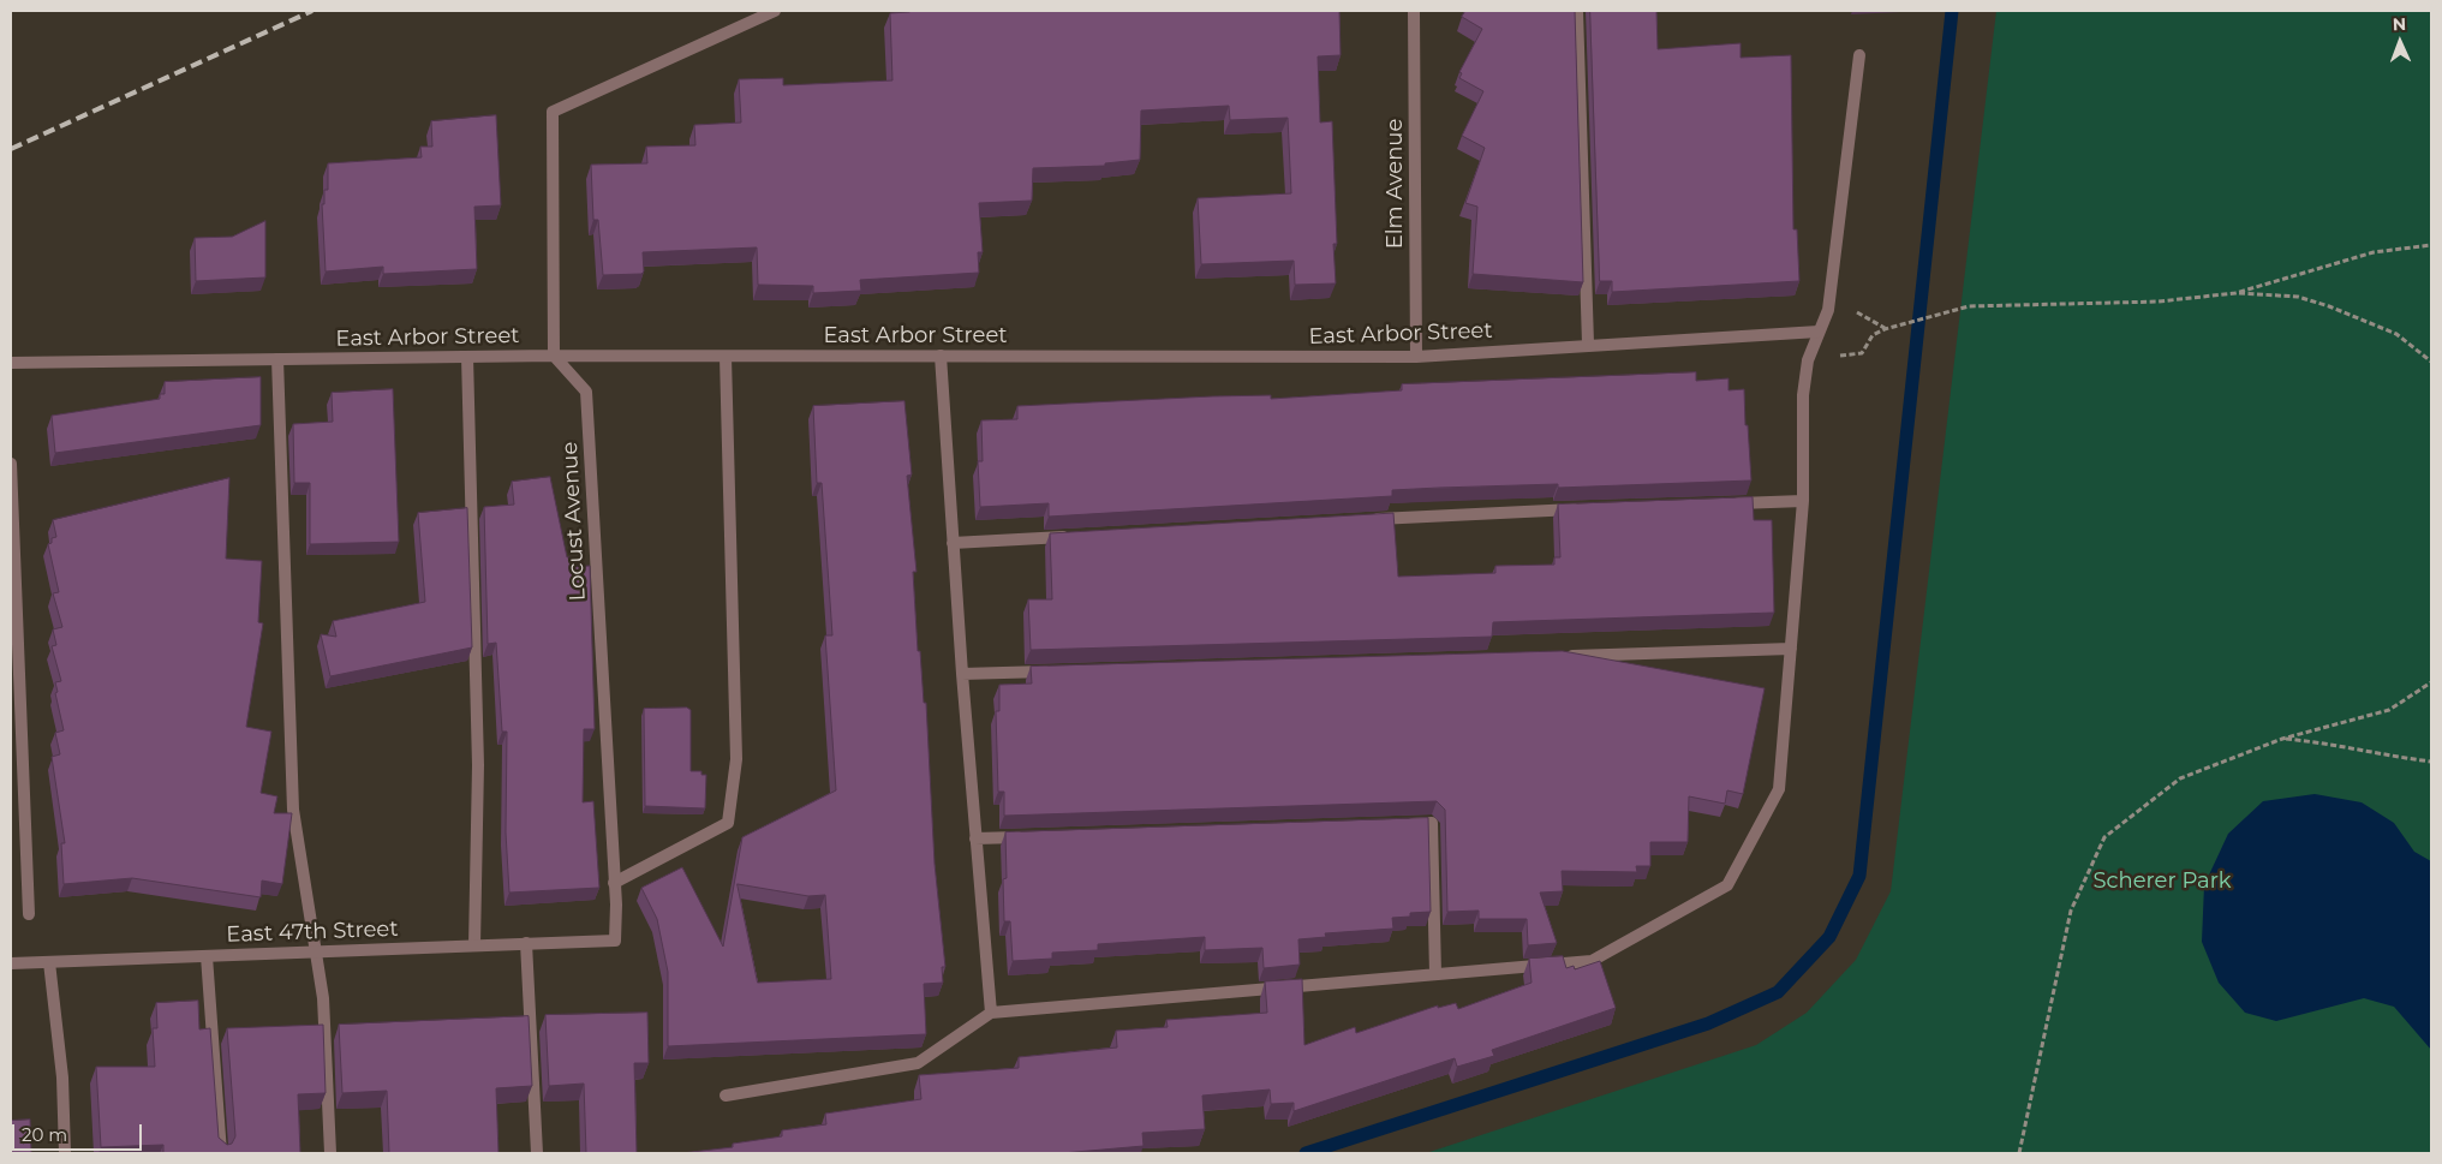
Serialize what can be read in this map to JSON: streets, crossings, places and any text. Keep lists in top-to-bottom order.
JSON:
{
  "streets": {
    "street": [
      "Elm Avenue",
      "East Arbor Street",
      "Locust Avenue",
      "East 47th Street"
    ]
  },
  "crossings": [
    ["Elm Avenue", "East Arbor Street"],
    ["East Arbor Street", "Locust Avenue"],
    ["Locust Avenue", "East 47th Street"]
  ],
  "parks": ["Scherer Park"],
  "scale_bar": "20 m",
  "north": "top"
}
